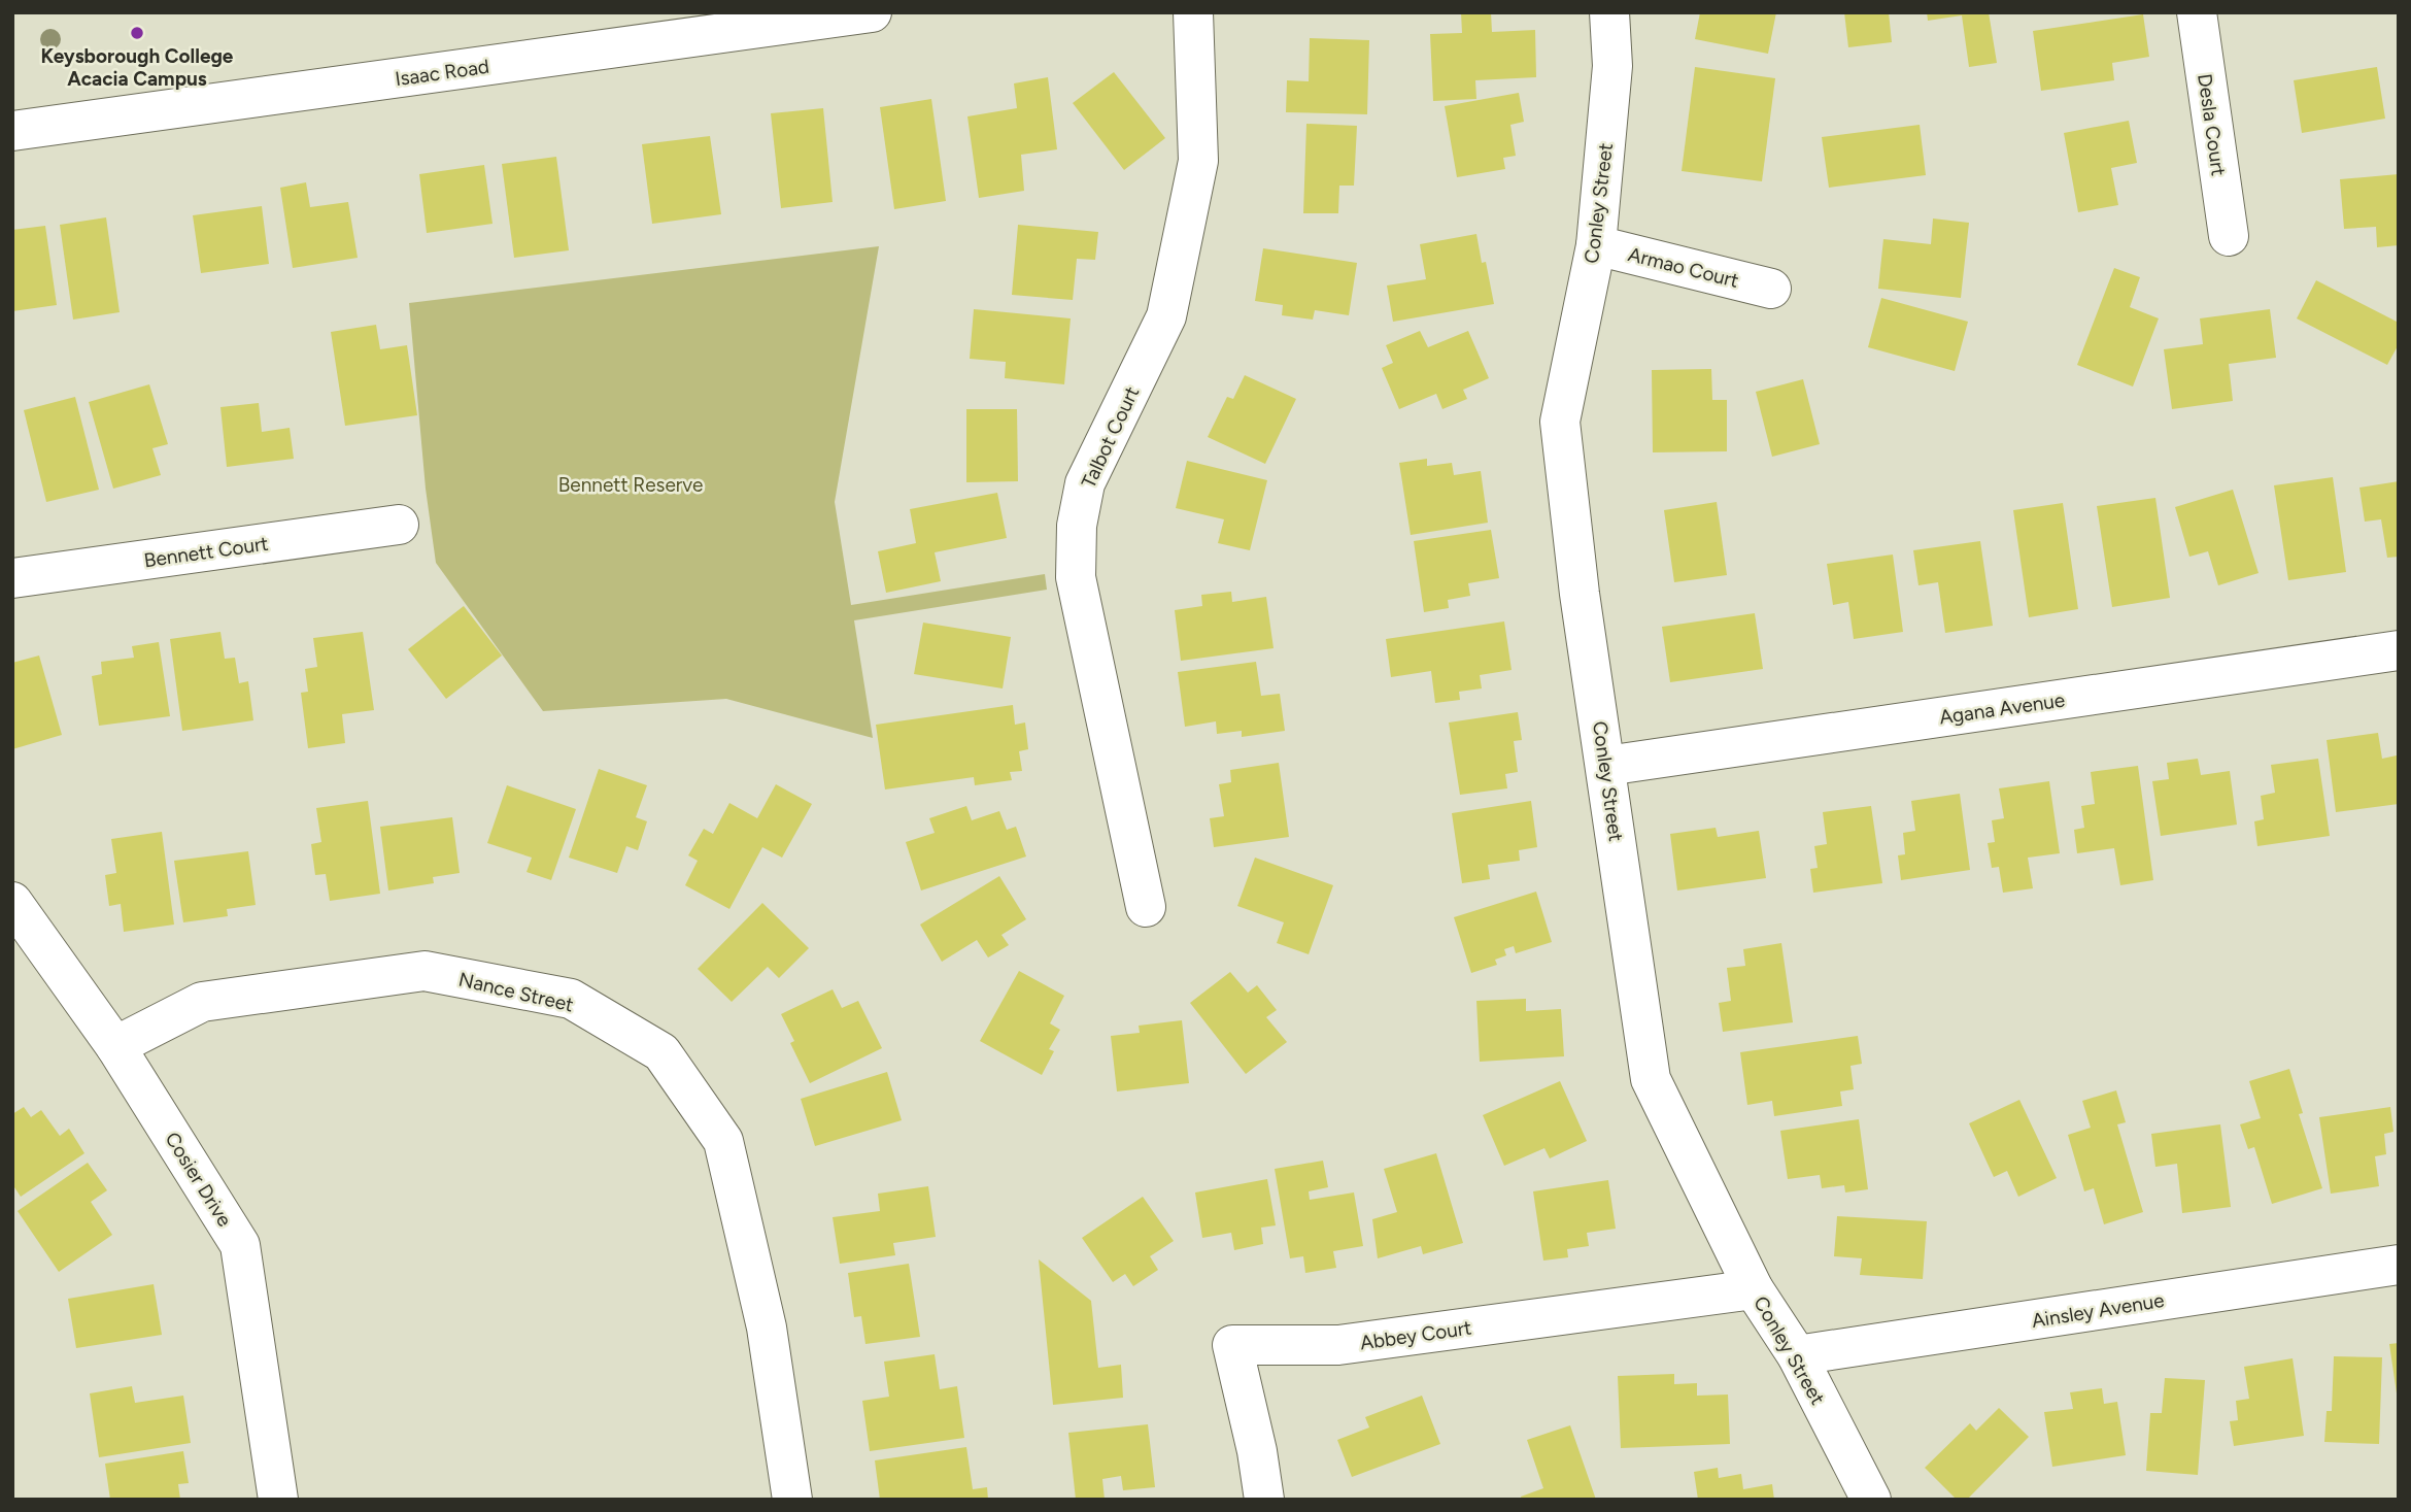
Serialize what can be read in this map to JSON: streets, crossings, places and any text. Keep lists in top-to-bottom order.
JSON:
{
  "streets": {
    "street": [
      "Isaac Road",
      "Desla Court",
      "Conley Street",
      "Armao Court",
      "Talbot Court",
      "Bennett Court",
      "Agana Avenue",
      "Nance Street",
      "Cosier Drive",
      "Ainsley Avenue",
      "Abbey Court"
    ]
  },
  "crossings": [
    ["Conley Street", "Armao Court"],
    ["Conley Street", "Agana Avenue"],
    ["Conley Street", "Ainsley Avenue"],
    ["Conley Street", "Abbey Court"],
    ["Nance Street", "Cosier Drive"]
  ],
  "parks": ["Bennett Reserve"],
  "places": ["Keysborough College Acacia Campus"]
}
